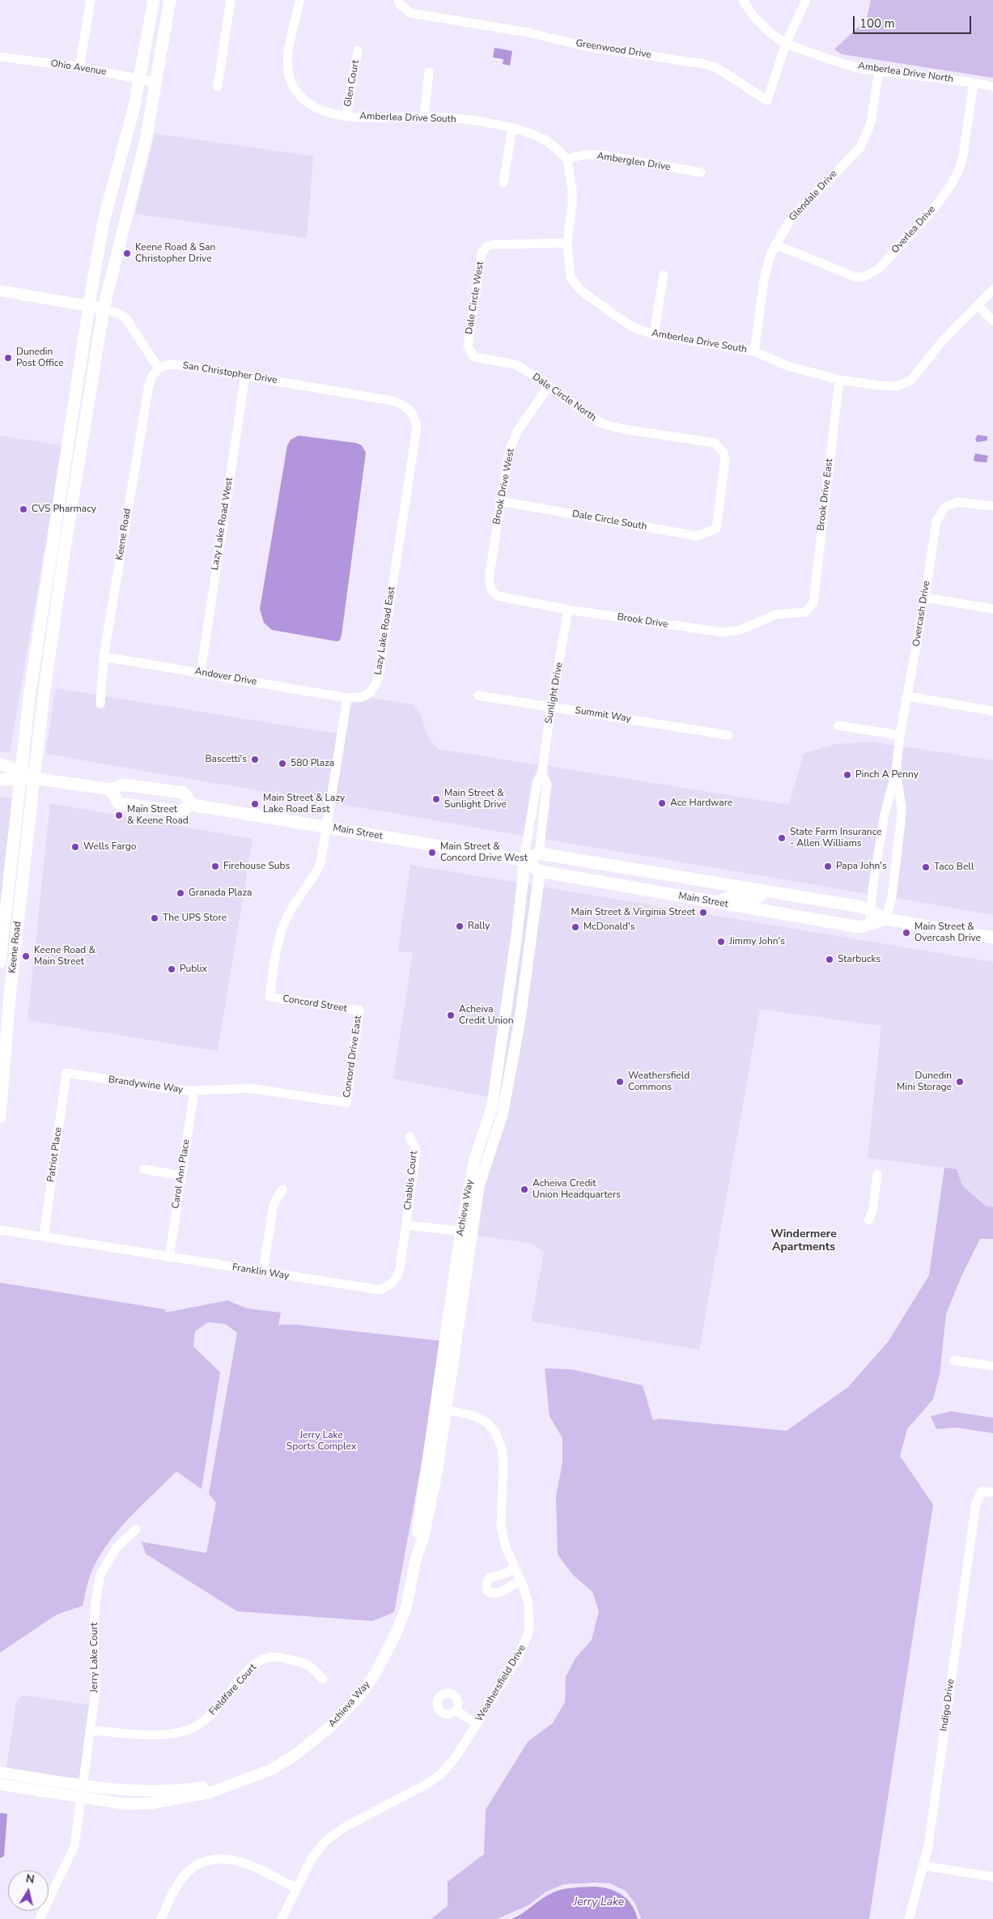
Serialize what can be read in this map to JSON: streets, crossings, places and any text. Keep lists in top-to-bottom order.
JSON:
{
  "streets": {
    "main road": ["Keene Road", "Main Street"],
    "street": [
      "Greenwood Drive",
      "Ohio Avenue",
      "Amberlea Drive North",
      "Glen Court",
      "Amberlea Drive South",
      "Amberglen Drive",
      "Glendale Drive",
      "Overlea Drive",
      "Dale Circle West",
      "San Christopher Drive",
      "Dale Circle North",
      "Brook Drive West",
      "Brook Drive East",
      "Dale Circle South",
      "Lazy Lake Road West",
      "Overcash Drive",
      "Brook Drive",
      "Lazy Lake Road East",
      "Andover Drive",
      "Sunlight Drive",
      "Summit Way",
      "Concord Street",
      "Concord Drive East",
      "Brandywine Way",
      "Patriot Place",
      "Carol Ann Place",
      "Chablis Court",
      "Achieva Way",
      "Franklin Way",
      "Jerry Lake Court",
      "Weathersfield Drive",
      "Fieldfare Court",
      "Indigo Drive"
    ]
  },
  "crossings": [
    ["Greenwood Drive", "Amberlea Drive North"],
    ["Ohio Avenue", "Keene Road"],
    ["Amberlea Drive North", "Glendale Drive"],
    ["Amberlea Drive North", "Overlea Drive"],
    ["Glen Court", "Amberlea Drive South"],
    ["Amberlea Drive South", "Amberglen Drive"],
    ["Amberlea Drive South", "Glendale Drive"],
    ["Amberlea Drive South", "Dale Circle West"],
    ["Amberlea Drive South", "Brook Drive East"],
    ["Glendale Drive", "Overlea Drive"],
    ["Dale Circle West", "Dale Circle North"],
    ["San Christopher Drive", "Lazy Lake Road West"],
    ["San Christopher Drive", "Keene Road"],
    ["San Christopher Drive", "Lazy Lake Road East"],
    ["Dale Circle North", "Brook Drive West"],
    ["Dale Circle North", "Dale Circle South"],
    ["Brook Drive West", "Dale Circle South"],
    ["Brook Drive West", "Brook Drive"],
    ["Brook Drive East", "Brook Drive"],
    ["Lazy Lake Road West", "Andover Drive"],
    ["Keene Road", "Andover Drive"],
    ["Overcash Drive", "Main Street"],
    ["Brook Drive", "Sunlight Drive"],
    ["Lazy Lake Road East", "Andover Drive"],
    ["Sunlight Drive", "Summit Way"],
    ["Sunlight Drive", "Main Street"],
    ["Sunlight Drive", "Achieva Way"],
    ["Main Street", "Concord Street"],
    ["Main Street", "Achieva Way"],
    ["Concord Street", "Concord Drive East"],
    ["Concord Drive East", "Brandywine Way"],
    ["Brandywine Way", "Patriot Place"],
    ["Brandywine Way", "Carol Ann Place"],
    ["Patriot Place", "Franklin Way"],
    ["Carol Ann Place", "Franklin Way"],
    ["Chablis Court", "Franklin Way"],
    ["Achieva Way", "Jerry Lake Court"],
    ["Achieva Way", "Weathersfield Drive"],
    ["Jerry Lake Court", "Fieldfare Court"]
  ],
  "districts": ["Windermere Apartments"],
  "water": ["Jerry Lake"],
  "parks": ["Jerry Lake Sports Complex"],
  "places": [
    "Keene Road & San Christopher Drive",
    "Dunedin Post Office",
    "CVS Pharmacy",
    "Bascetti's",
    "580 Plaza",
    "Pinch A Penny",
    "Main Street & Sunlight Drive",
    "Ace Hardware",
    "Main Street & Lazy Lake Road East",
    "Main Street & Keene Road",
    "State Farm Insurance - Allen Williams",
    "Wells Fargo",
    "Main Street & Concord Drive West",
    "Firehouse Subs",
    "Papa John's",
    "Taco Bell",
    "Granada Plaza",
    "Main Street & Virginia Street",
    "The UPS Store",
    "Rally",
    "McDonald's",
    "Main Street & Overcash Drive",
    "Jimmy John's",
    "Keene Road & Main Street",
    "Starbucks",
    "Publix",
    "Acheiva Credit Union",
    "Weathersfield Commons",
    "Dunedin Mini Storage",
    "Acheiva Credit Union Headquarters"
  ],
  "scale_bar": "100 m",
  "north": "top"
}
